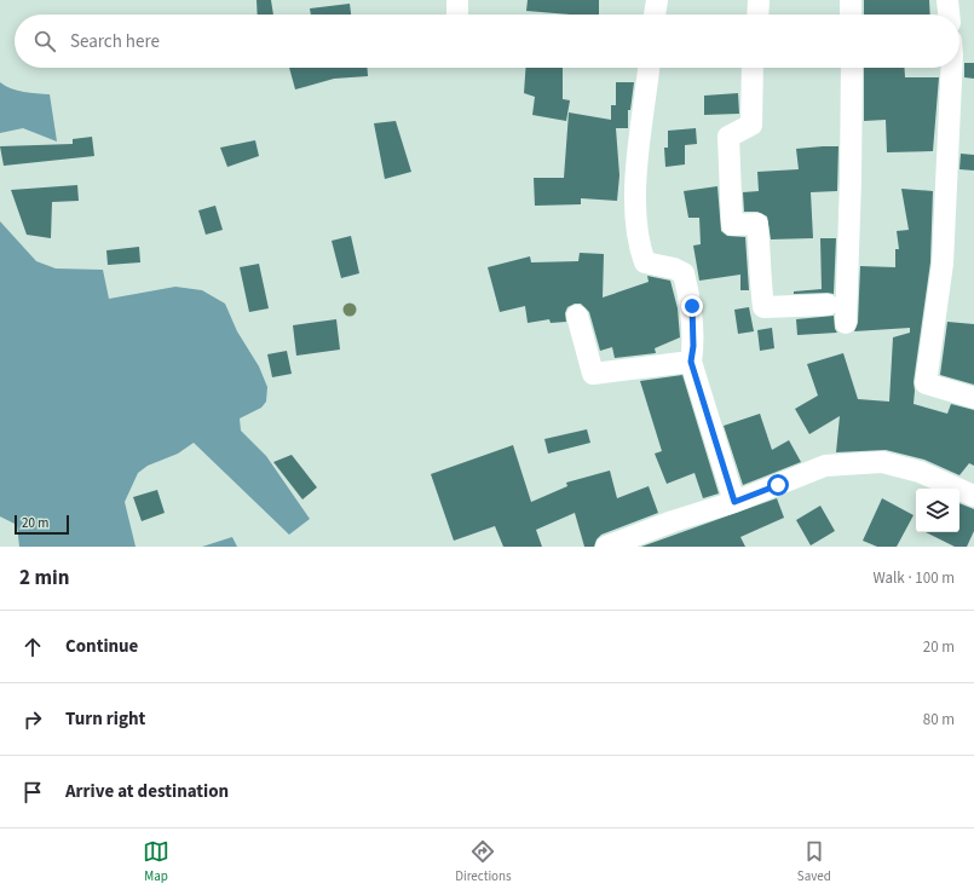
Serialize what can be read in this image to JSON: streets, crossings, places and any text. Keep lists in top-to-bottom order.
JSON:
{
  "scale_bar": "20 m",
  "page": {
    "search": "Search here",
    "scale": "20 m",
    "heading": ["2 min", "Walk · 100 m"],
    "list": [
      ["Continue", "20 m"],
      ["Turn right", "80 m"],
      "Arrive at destination"
    ],
    "nav": ["Map", "Directions", "Saved"]
  }
}
